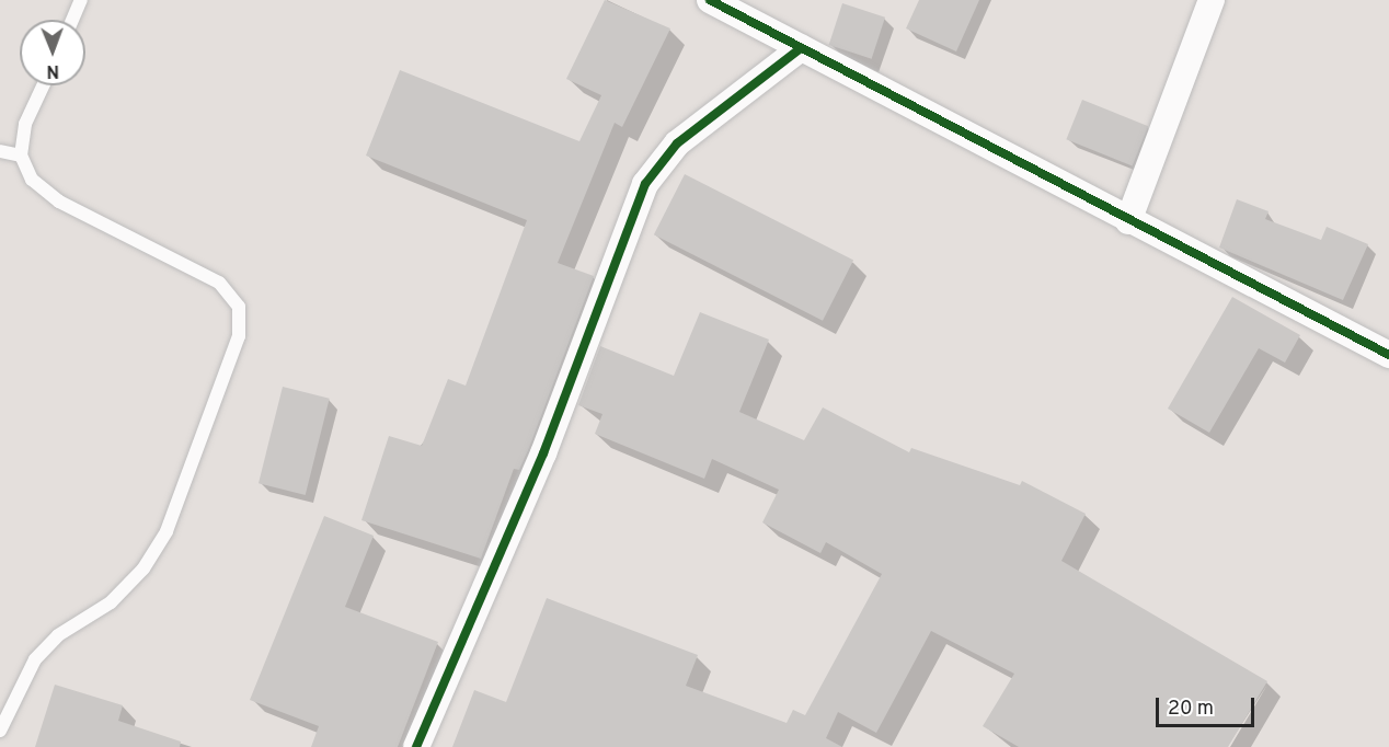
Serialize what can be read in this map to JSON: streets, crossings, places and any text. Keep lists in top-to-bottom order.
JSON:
{
  "scale_bar": "20 m",
  "north": "bottom"
}
